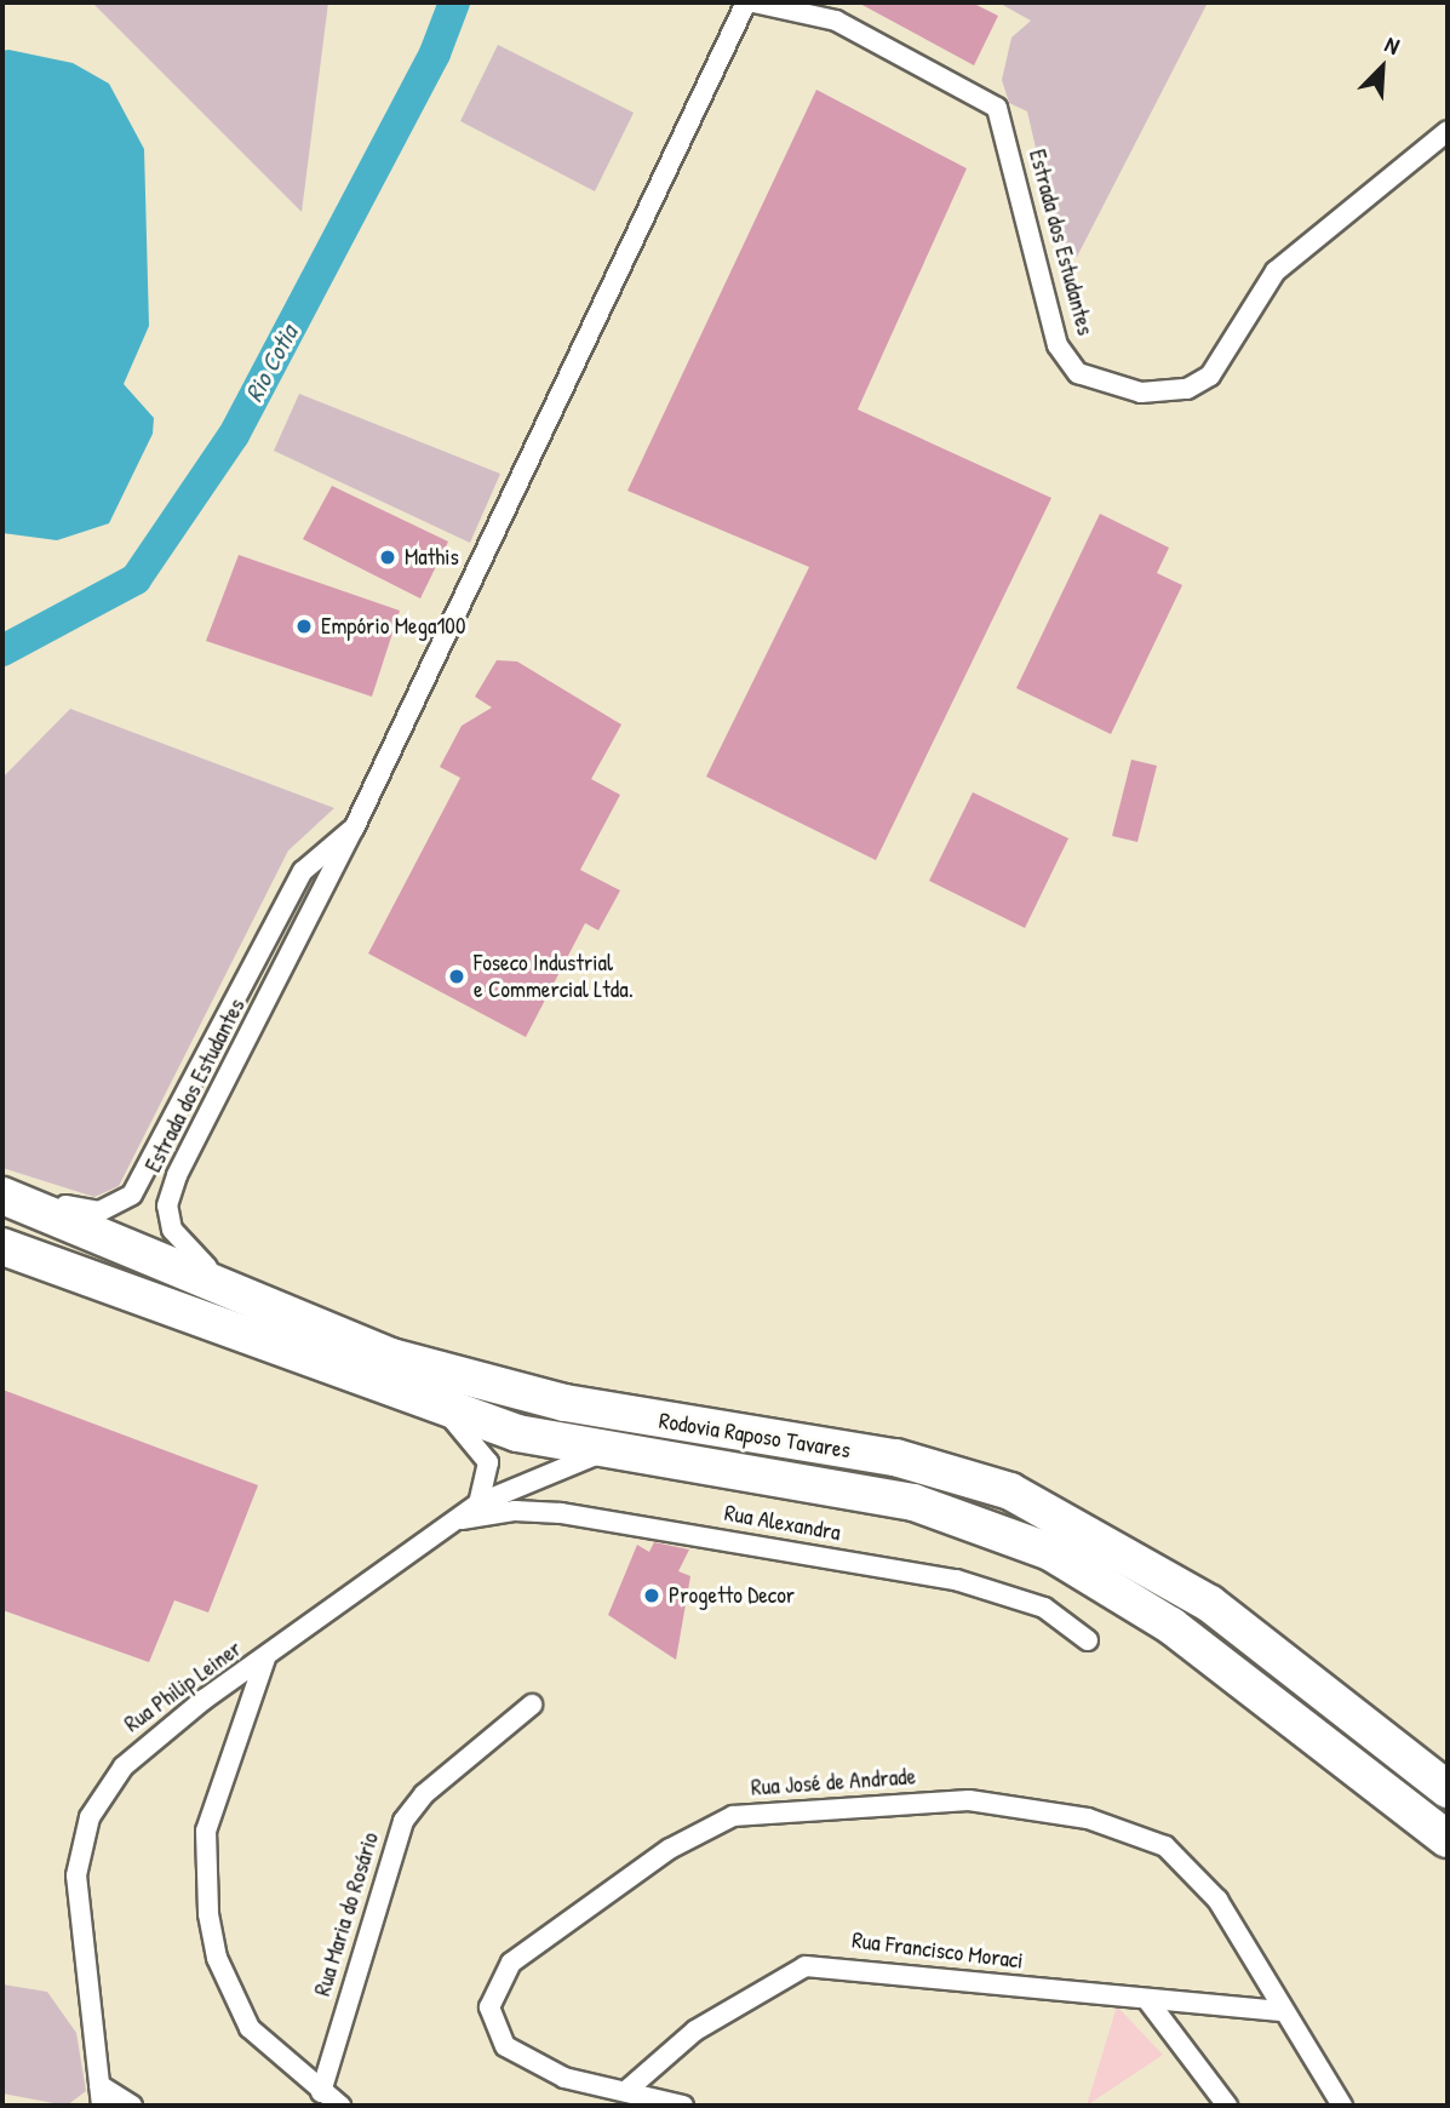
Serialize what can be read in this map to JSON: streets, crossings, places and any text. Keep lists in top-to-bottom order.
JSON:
{
  "streets": {
    "highway": ["Rodovia Raposo Tavares"],
    "street": [
      "Estrada dos Estudantes",
      "Rua Alexandra",
      "Rua Philip Leiner",
      "Rua José de Andrade",
      "Rua Maria do Rosário",
      "Rua Francisco Moraci"
    ]
  },
  "crossings": [
    ["Estrada dos Estudantes", "Rodovia Raposo Tavares"],
    ["Rodovia Raposo Tavares", "Rua Philip Leiner"],
    ["Rua Alexandra", "Rua Philip Leiner"],
    ["Rua José de Andrade", "Rua Francisco Moraci"]
  ],
  "water": ["Rio Cotia"],
  "places": [
    "Mathis",
    "Empório Mega100",
    "Foseco Industrial e Commercial Ltda.",
    "Progetto Decor"
  ],
  "north": "top right"
}
